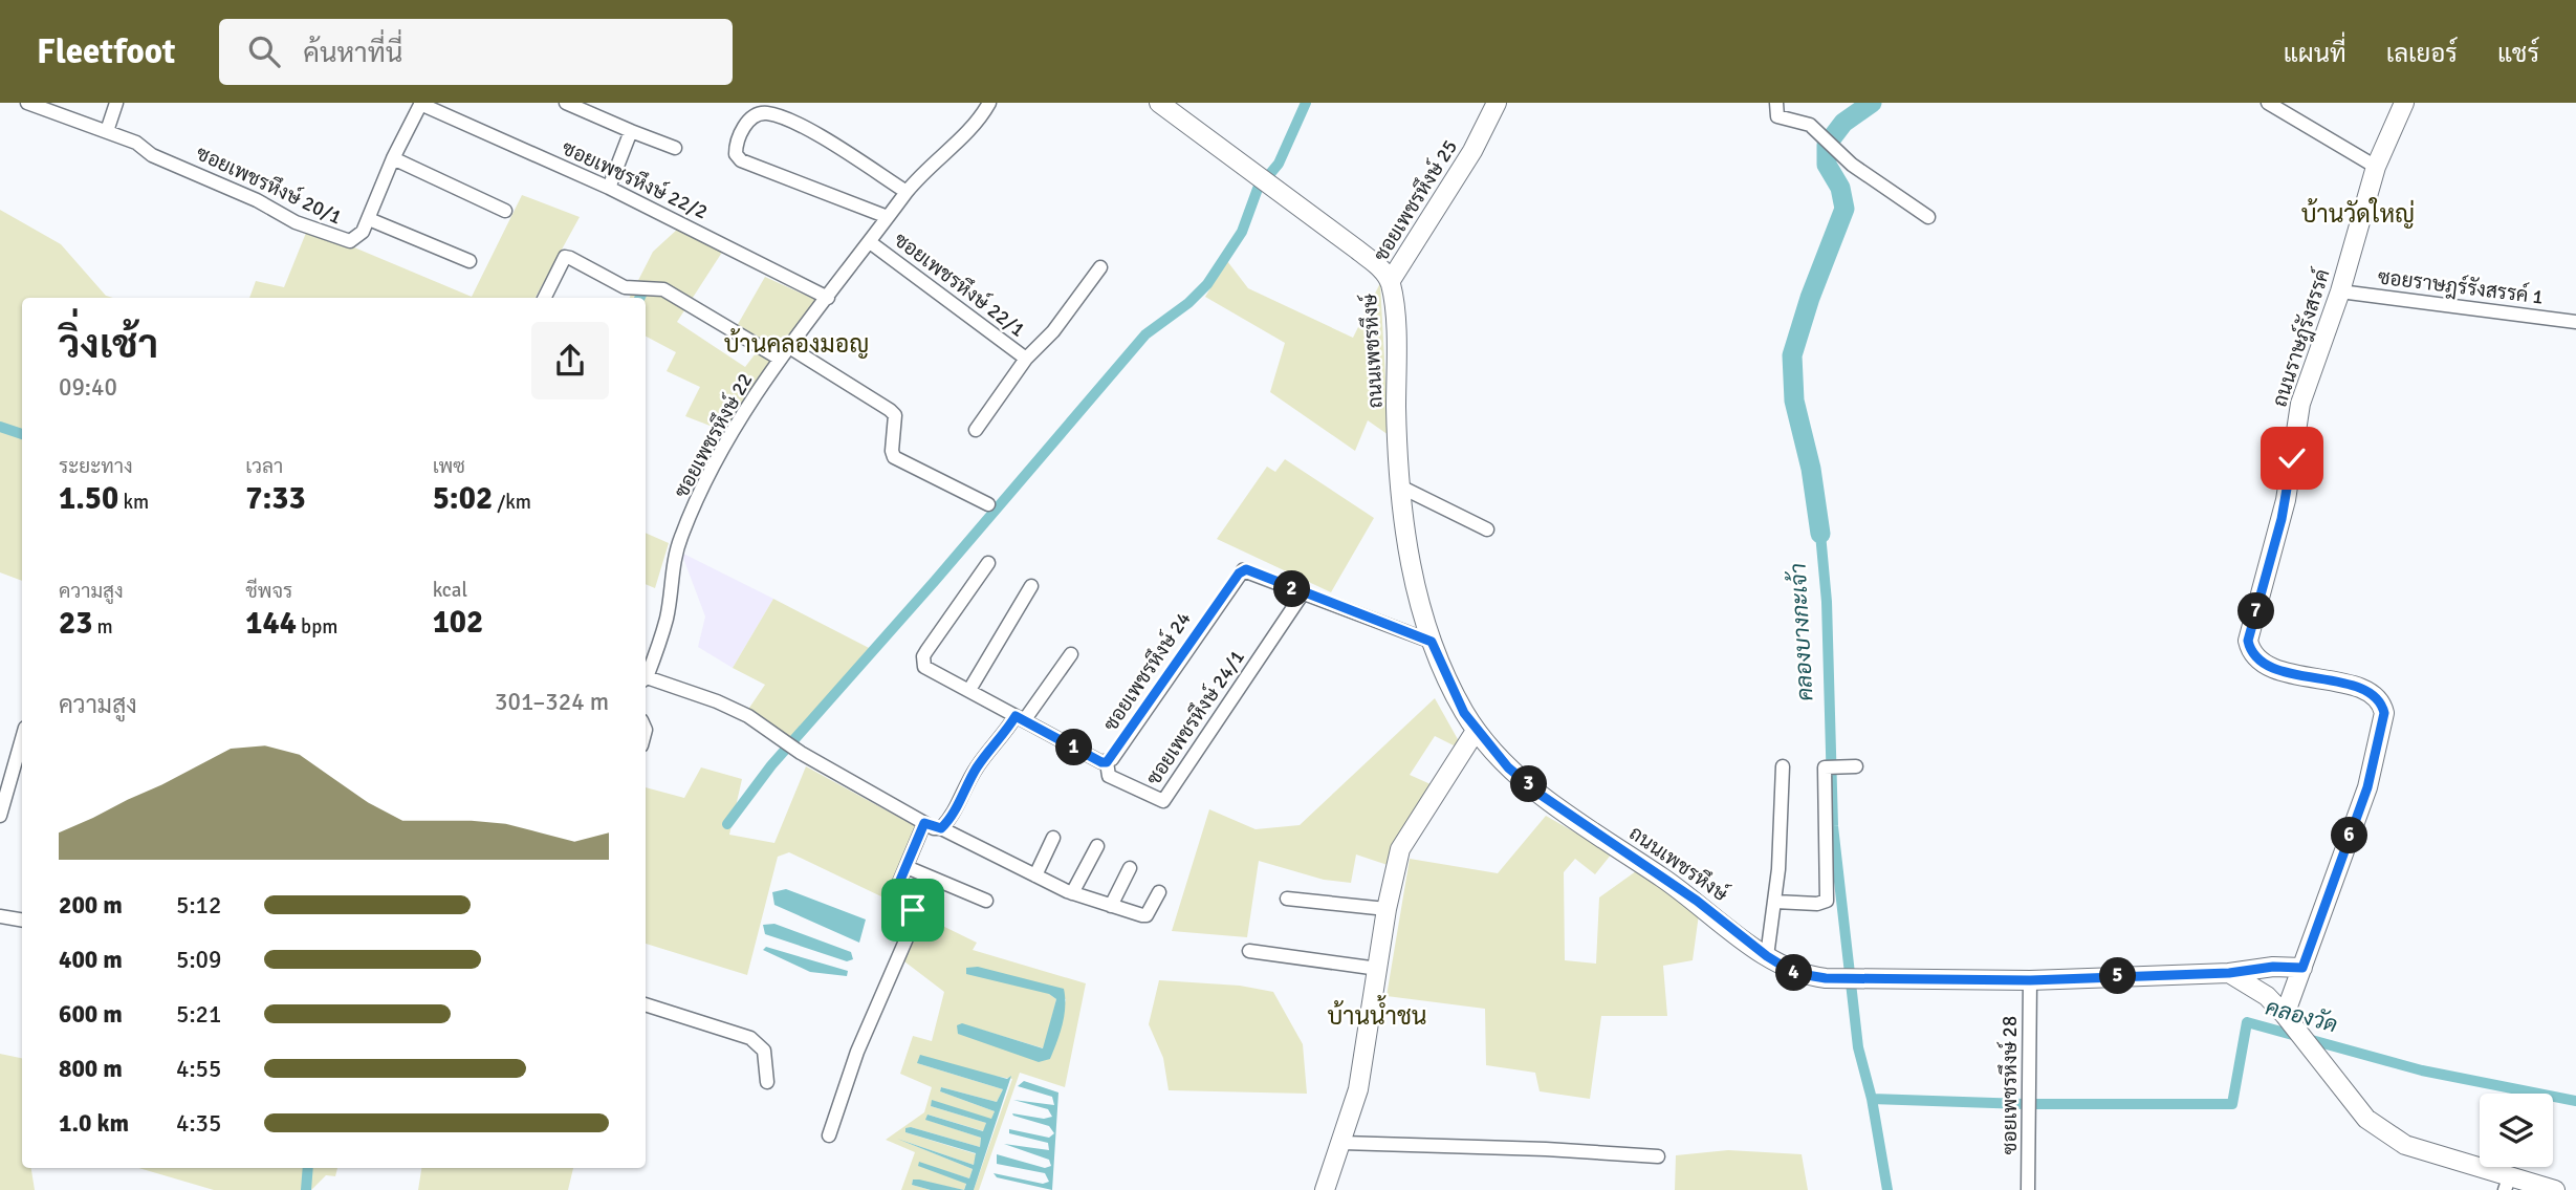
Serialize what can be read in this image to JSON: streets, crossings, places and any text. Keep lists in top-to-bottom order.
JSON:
{
  "streets": {
    "main road": ["ซอยเพชรหึงษ์ 25", "ถนนราษฎ์รังสรรค์", "ถนนเพชรหึงษ์"],
    "street": [
      "ซอยเพชรหึงษ์ 22/2",
      "ซอยเพชรหึงษ์ 20/1",
      "ซอยเพชรหึงษ์ 22/1",
      "ซอยราษฎร์รังสรรค์ 1",
      "ซอยเพชรหึงษ์ 22",
      "ซอยเพชรหึงษ์ 24",
      "ซอยเพชรหึงษ์ 24/1",
      "ซอยเพชรหึงษ์ 28"
    ]
  },
  "crossings": [
    ["ซอยเพชรหึงษ์ 22/2", "ซอยเพชรหึงษ์ 20/1"],
    ["ซอยเพชรหึงษ์ 22/2", "ซอยเพชรหึงษ์ 22"],
    ["ซอยเพชรหึงษ์ 25", "ถนนเพชรหึงษ์"],
    ["ซอยเพชรหึงษ์ 22/1", "ซอยเพชรหึงษ์ 22"],
    ["ซอยราษฎร์รังสรรค์ 1", "ถนนราษฎ์รังสรรค์"],
    ["ถนนราษฎ์รังสรรค์", "ถนนเพชรหึงษ์"],
    ["ถนนเพชรหึงษ์", "ซอยเพชรหึงษ์ 24"],
    ["ถนนเพชรหึงษ์", "ซอยเพชรหึงษ์ 28"],
    ["ซอยเพชรหึงษ์ 24", "ซอยเพชรหึงษ์ 24/1"]
  ],
  "districts": ["บ้านวัดใหญ่", "บ้านคลองมอญ", "บ้านน้ำชน"],
  "water": ["คลองบางกะเจ้า", "คลองวัด"],
  "page": {
    "header": "Fleetfoot",
    "search": "ค้นหาที่นี่",
    "nav": ["แผนที่", "เลเยอร์", "แชร์"],
    "heading": ["วิ่งเช้า", "09:40"],
    "stats": [
      ["ระยะทาง", "1.50 km"],
      ["เวลา", "7:33"],
      ["เพซ", "5:02 /km"],
      ["ความสูง", "23 m"],
      ["ชีพจร", "144 bpm"],
      ["kcal", "102"]
    ],
    "pins": [
      "2",
      "7",
      "1",
      "3",
      "6",
      "4",
      "5"
    ],
    "chart": ["ความสูง", "301–324 m"],
    "list": [
      {
        "name": "200 m",
        "note": "5:12"
      },
      {
        "name": "400 m",
        "note": "5:09"
      },
      {
        "name": "600 m",
        "note": "5:21"
      },
      {
        "name": "800 m",
        "note": "4:55"
      },
      {
        "name": "1.0 km",
        "note": "4:35"
      }
    ]
  }
}
